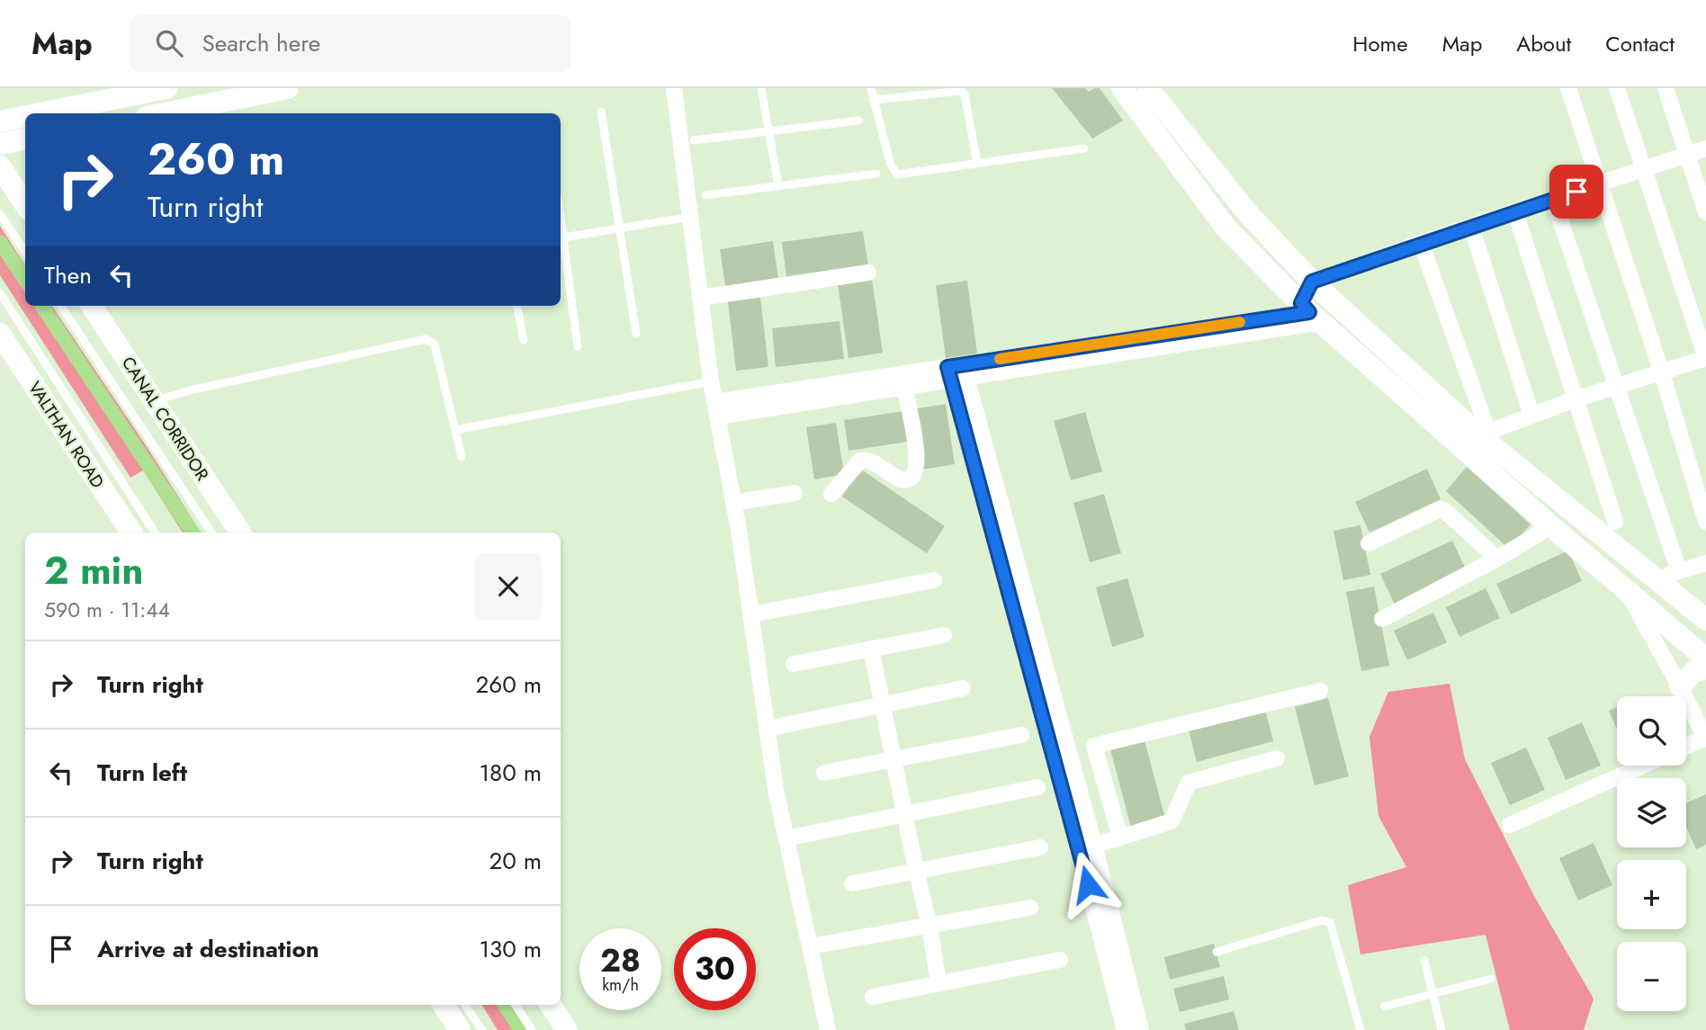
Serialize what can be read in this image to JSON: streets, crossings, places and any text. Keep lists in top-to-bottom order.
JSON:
{
  "streets": {
    "street": ["CANAL CORRIDOR", "VALTHAN ROAD"]
  },
  "page": {
    "header": "Map",
    "search": "Search here",
    "nav": [
      "Home",
      "Map",
      "About",
      "Contact"
    ],
    "turn": ["260 m", "Turn right"],
    "then": "Then",
    "heading": ["2 min", "590 m · 11:44"],
    "list": [
      {
        "name": "Turn right",
        "value": "260 m"
      },
      {
        "name": "Turn left",
        "value": "180 m"
      },
      {
        "name": "Turn right",
        "value": "20 m"
      },
      {
        "name": "Arrive at destination",
        "value": "130 m"
      }
    ],
    "map_buttons": ["+", "−"],
    "speed": "28 km/h",
    "limit": "30"
  }
}
